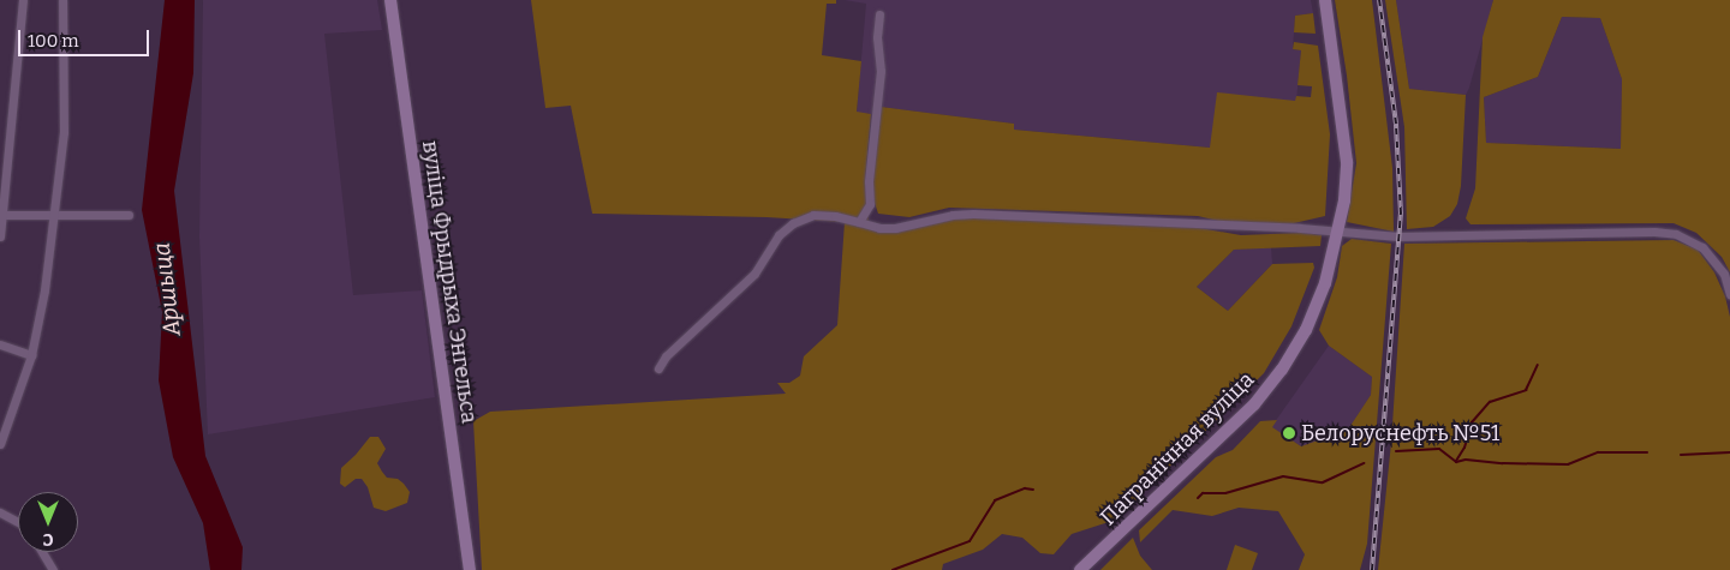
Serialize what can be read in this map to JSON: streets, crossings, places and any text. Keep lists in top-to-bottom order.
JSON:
{
  "streets": {
    "street": ["вуліца Фрыдрыха Энгельса", "Пагранічная вуліца"]
  },
  "water": ["Аршыца"],
  "places": ["Белоруснефть №51"],
  "scale_bar": "100 m",
  "north": "bottom"
}
